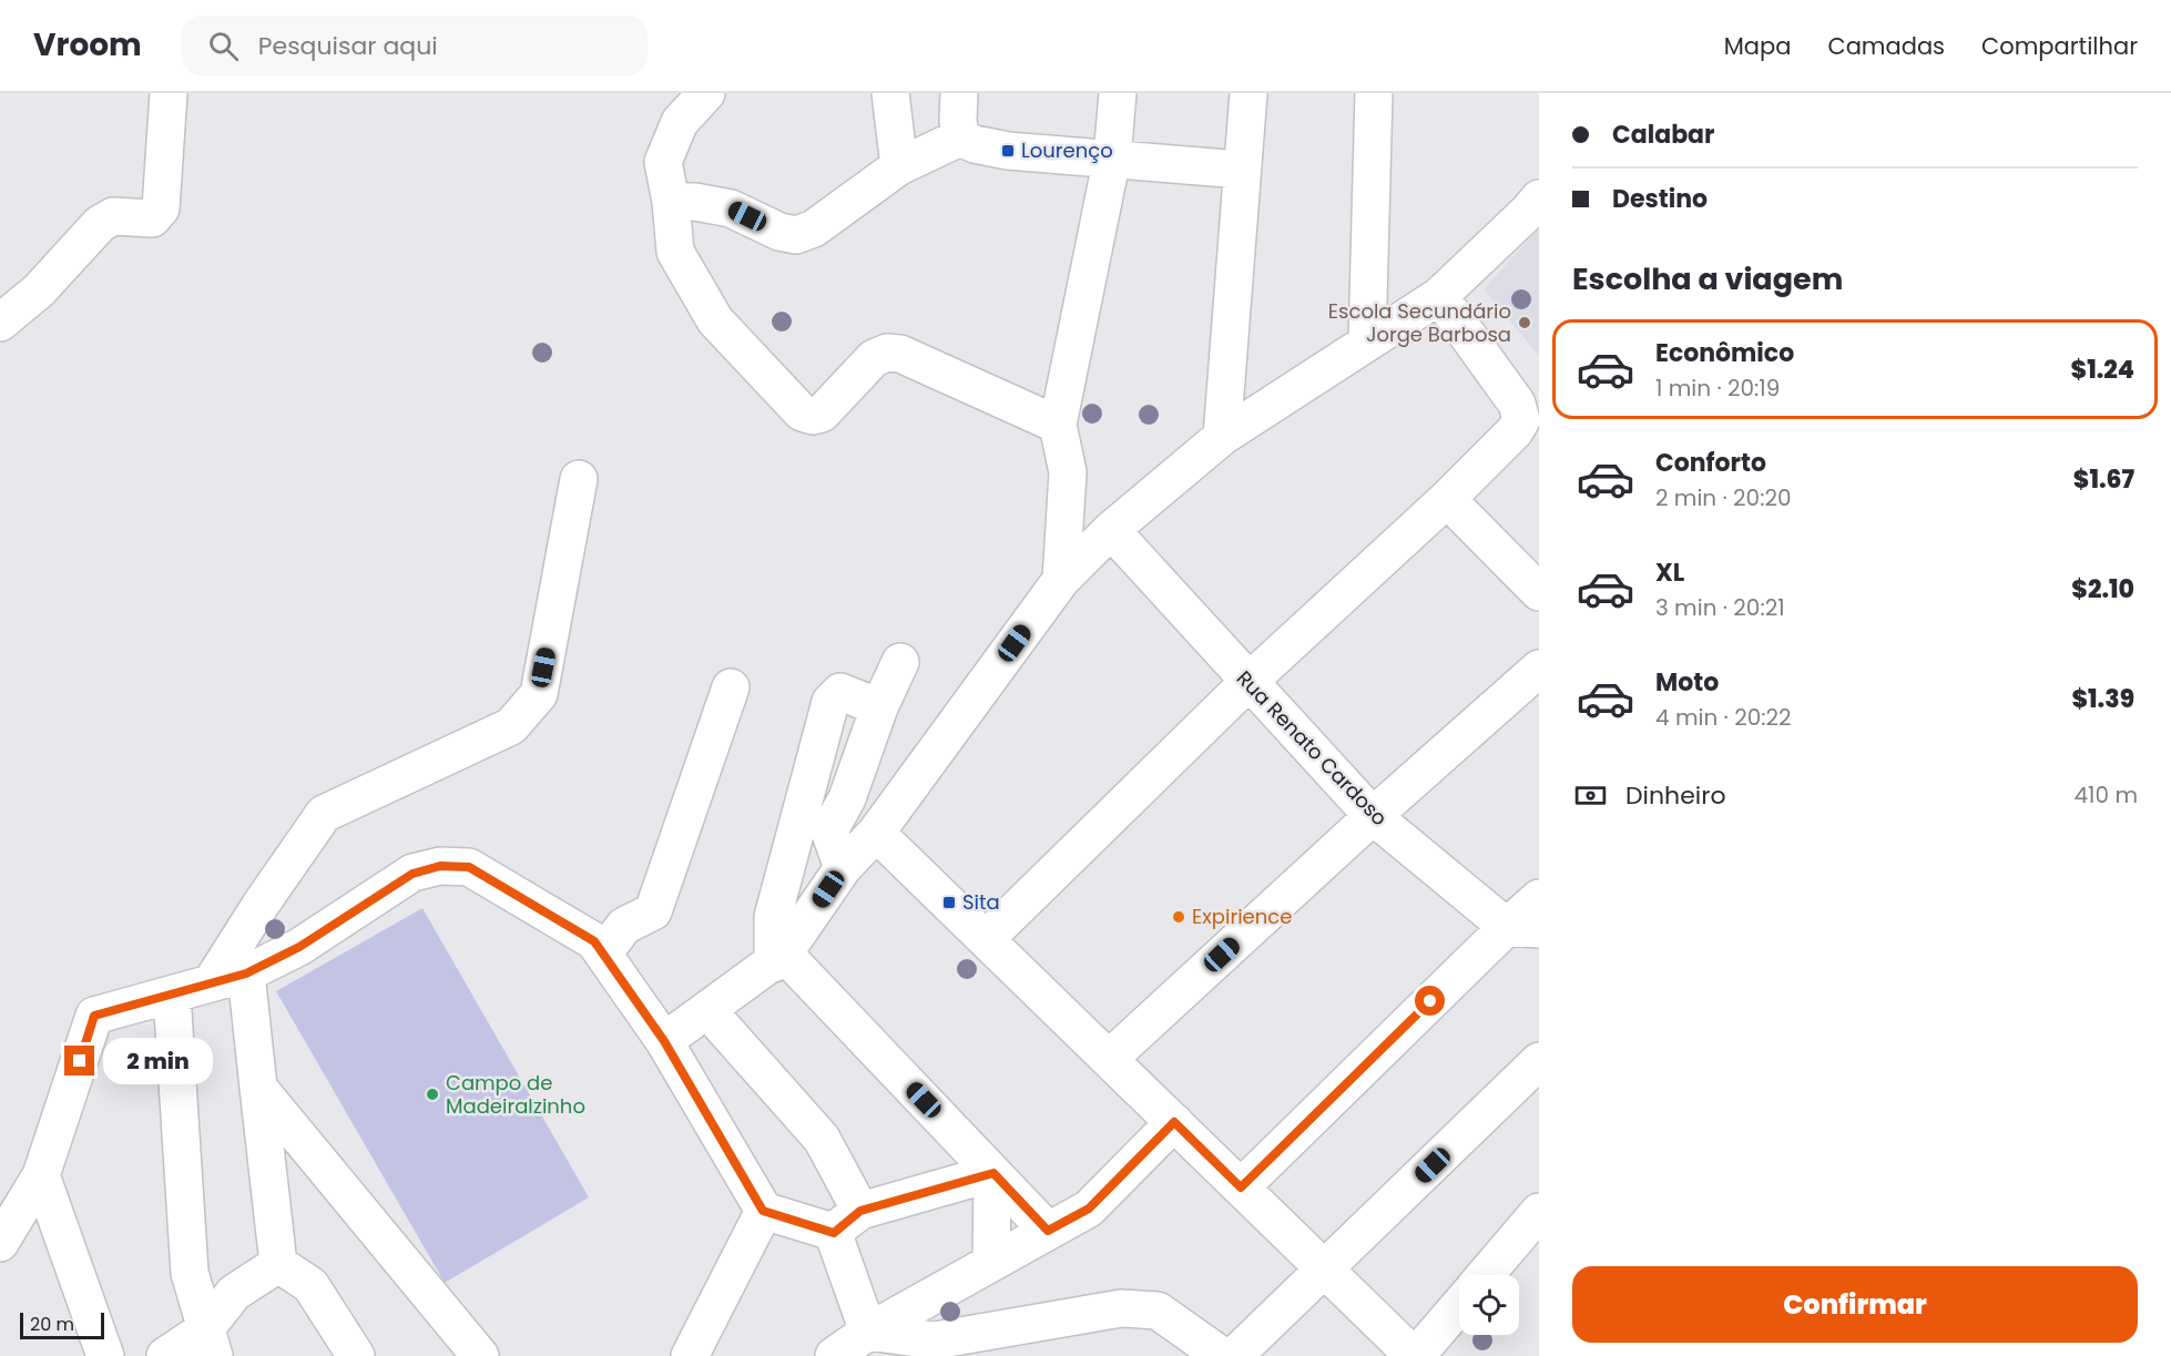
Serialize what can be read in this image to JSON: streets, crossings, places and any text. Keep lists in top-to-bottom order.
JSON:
{
  "streets": {
    "street": ["Rua Renato Cardoso"]
  },
  "places": {
    "transit": ["Lourenço", "Sita"],
    "other": ["Escola Secundário Jorge Barbosa", "Expirience", "Campo de Madeiralzinho"]
  },
  "scale_bar": "20 m",
  "page": {
    "header": "Vroom",
    "search": "Pesquisar aqui",
    "nav": ["Mapa", "Camadas", "Compartilhar"],
    "banner": ["Calabar", "Destino"],
    "heading": "Escolha a viagem",
    "list": [
      {
        "name": "Econômico",
        "note": "1 min · 20:19",
        "value": "$1.24"
      },
      {
        "name": "Conforto",
        "note": "2 min · 20:20",
        "value": "$1.67"
      },
      {
        "name": "XL",
        "note": "3 min · 20:21",
        "value": "$2.10"
      },
      {
        "name": "Moto",
        "note": "4 min · 20:22",
        "value": "$1.39"
      }
    ],
    "pay": ["Dinheiro", "410 m"],
    "bubble": "2 min",
    "buttons": "Confirmar",
    "scale": "20 m"
  }
}
